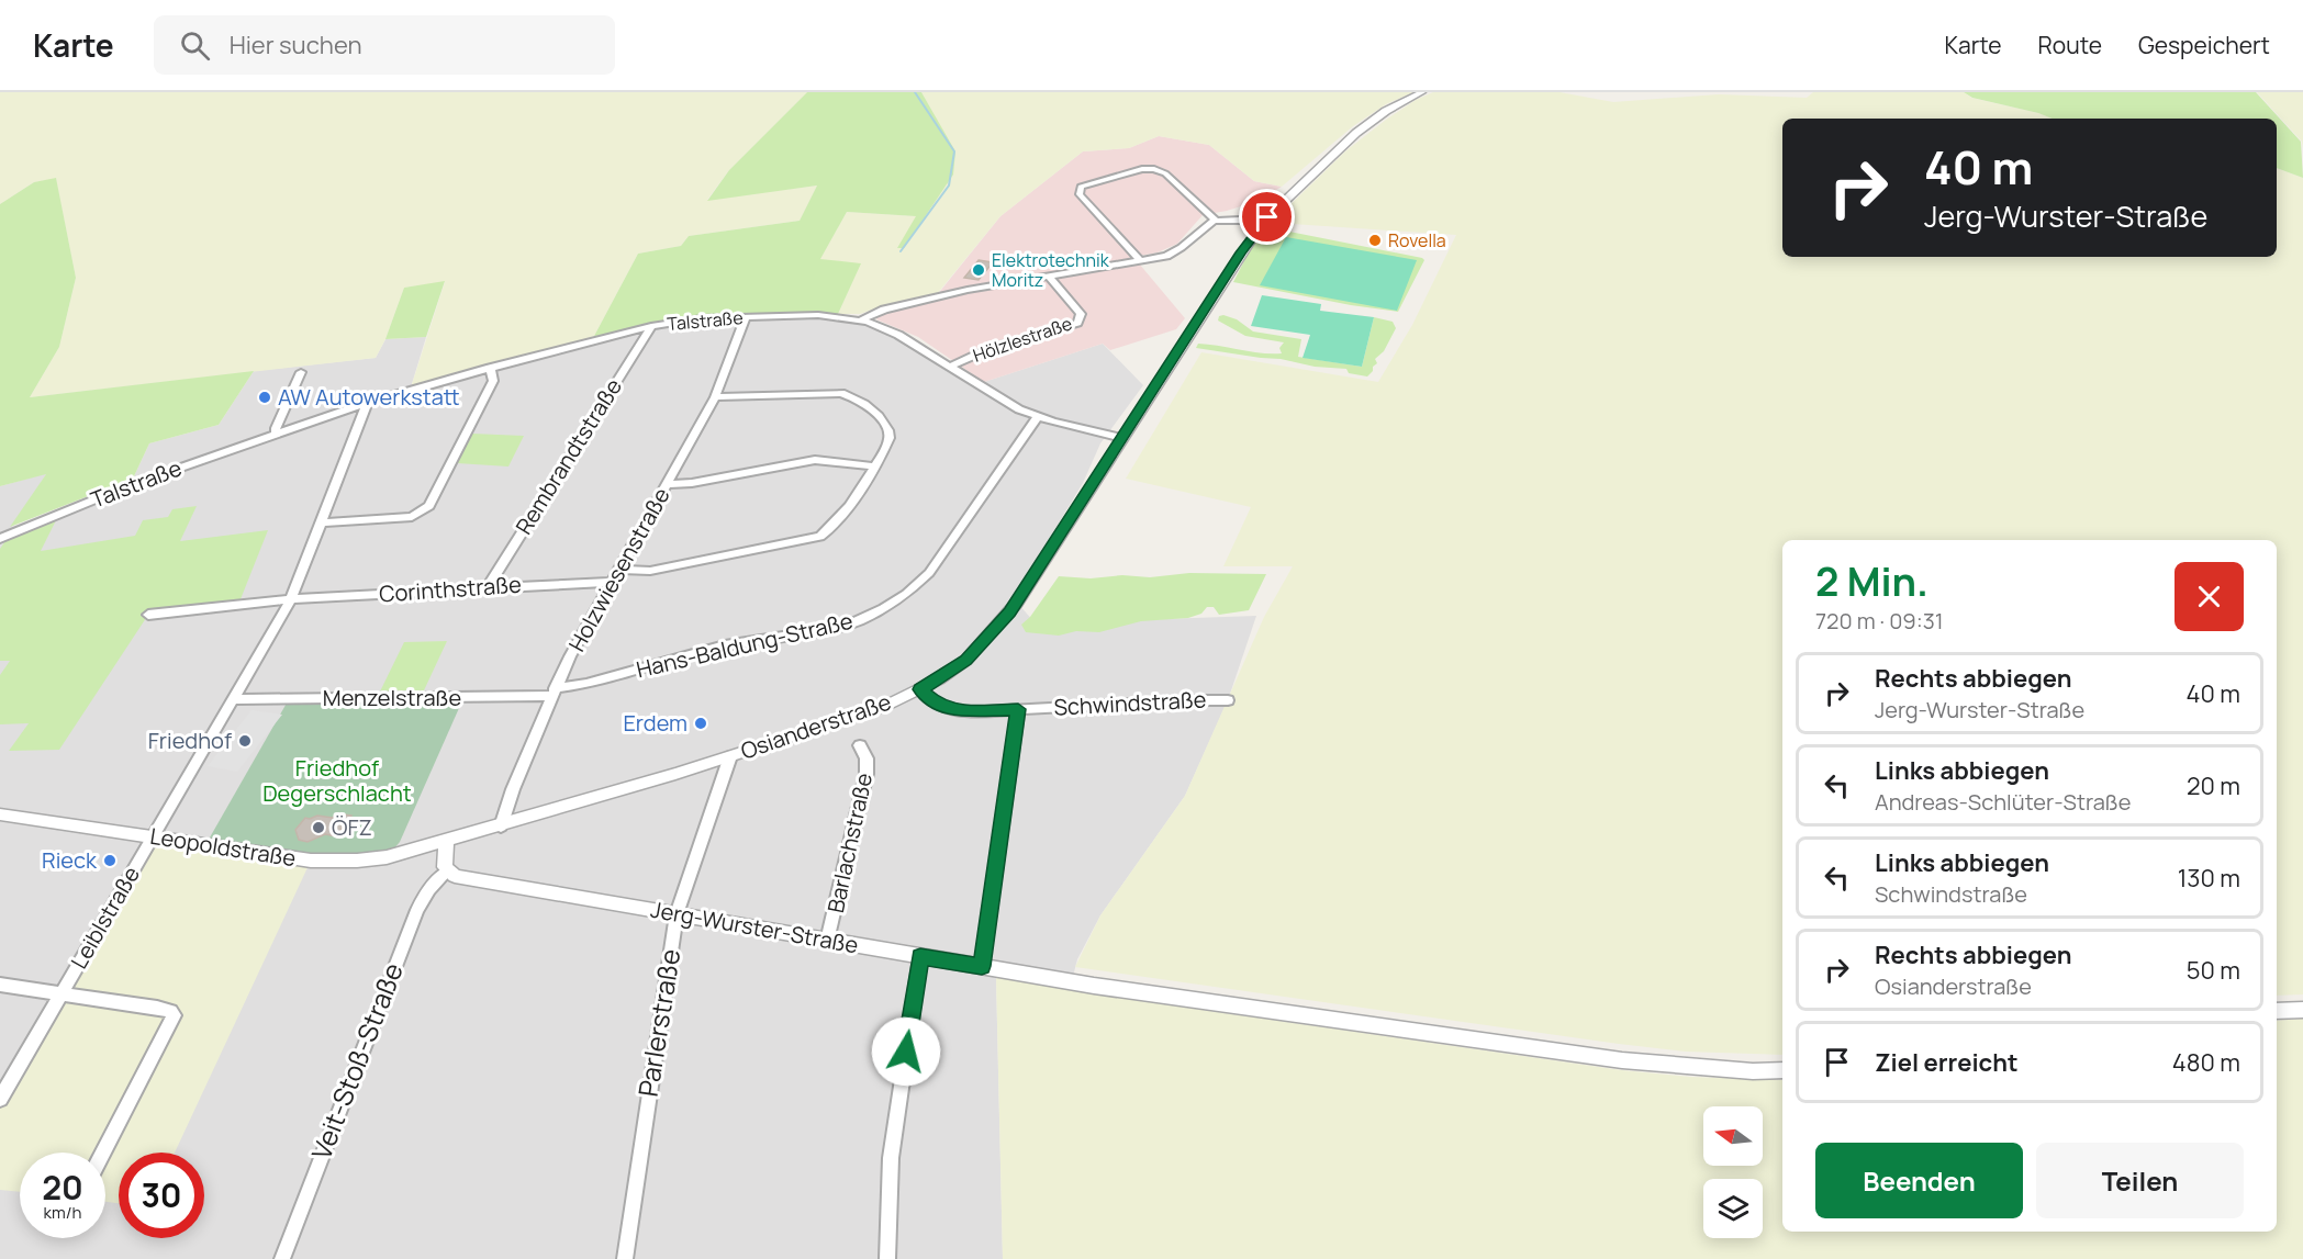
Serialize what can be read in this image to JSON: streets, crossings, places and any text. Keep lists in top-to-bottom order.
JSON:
{
  "streets": {
    "street": [
      "Talstraße",
      "Hölzlestraße",
      "Rembrandtstraße",
      "Holzwiesenstraße",
      "Corinthstraße",
      "Hans-Baldung-Straße",
      "Menzelstraße",
      "Schwindstraße",
      "Osianderstraße",
      "Barlachstraße",
      "Leopoldstraße",
      "Leiblstraße",
      "Jerg-Wurster-Straße",
      "Parlerstraße",
      "Veit-Stoß-Straße"
    ]
  },
  "crossings": [
    ["Talstraße", "Hölzlestraße"],
    ["Talstraße", "Rembrandtstraße"],
    ["Talstraße", "Holzwiesenstraße"],
    ["Talstraße", "Hans-Baldung-Straße"],
    ["Talstraße", "Osianderstraße"],
    ["Talstraße", "Leiblstraße"],
    ["Rembrandtstraße", "Corinthstraße"],
    ["Holzwiesenstraße", "Corinthstraße"],
    ["Holzwiesenstraße", "Hans-Baldung-Straße"],
    ["Holzwiesenstraße", "Menzelstraße"],
    ["Holzwiesenstraße", "Osianderstraße"],
    ["Corinthstraße", "Leiblstraße"],
    ["Hans-Baldung-Straße", "Menzelstraße"],
    ["Menzelstraße", "Leiblstraße"],
    ["Schwindstraße", "Osianderstraße"],
    ["Osianderstraße", "Leopoldstraße"],
    ["Osianderstraße", "Parlerstraße"],
    ["Barlachstraße", "Jerg-Wurster-Straße"],
    ["Leopoldstraße", "Leiblstraße"],
    ["Jerg-Wurster-Straße", "Parlerstraße"],
    ["Jerg-Wurster-Straße", "Veit-Stoß-Straße"]
  ],
  "parks": ["Friedhof Degerschlacht"],
  "places": [
    "Rovella",
    "Elektrotechnik Moritz",
    "AW Autowerkstatt",
    "Erdem",
    "Friedhof",
    "ÖFZ",
    "Rieck"
  ],
  "north": "left",
  "page": {
    "header": "Karte",
    "search": "Hier suchen",
    "nav": ["Karte", "Route", "Gespeichert"],
    "turn": ["40 m", "Jerg-Wurster-Straße"],
    "heading": ["2 Min.", "720 m · 09:31"],
    "list": [
      {
        "name": "Rechts abbiegen",
        "note": "Jerg-Wurster-Straße",
        "value": "40 m"
      },
      {
        "name": "Links abbiegen",
        "note": "Andreas-Schlüter-Straße",
        "value": "20 m"
      },
      {
        "name": "Links abbiegen",
        "note": "Schwindstraße",
        "value": "130 m"
      },
      {
        "name": "Rechts abbiegen",
        "note": "Osianderstraße",
        "value": "50 m"
      },
      {
        "name": "Ziel erreicht",
        "value": "480 m"
      }
    ],
    "buttons": ["Beenden", "Teilen"],
    "speed": "20 km/h",
    "limit": "30"
  }
}
